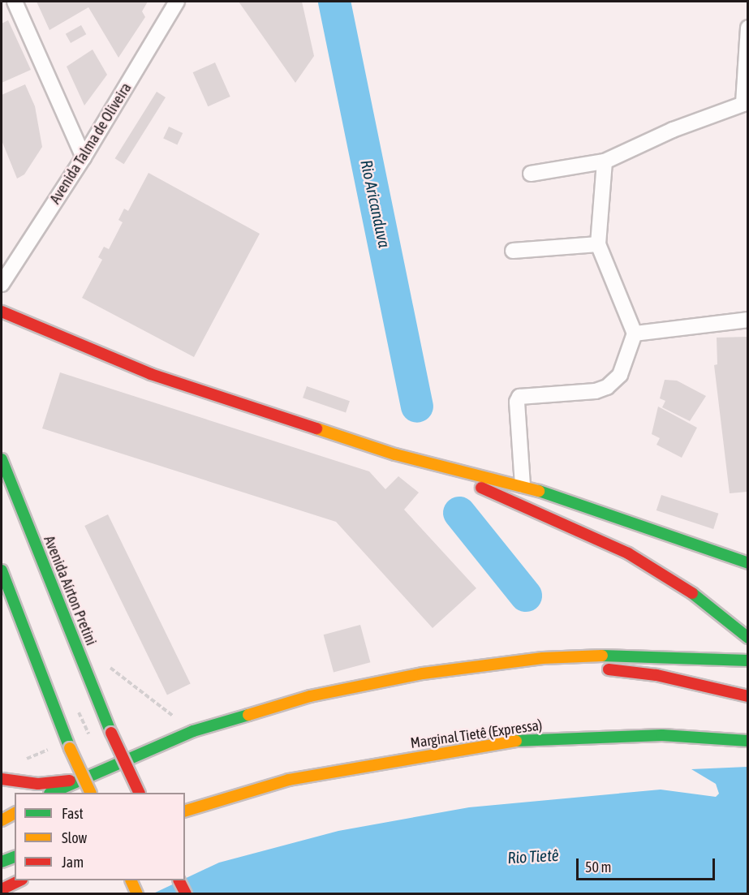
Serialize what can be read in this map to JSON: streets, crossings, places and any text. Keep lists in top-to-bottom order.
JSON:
{
  "streets": {
    "highway": ["Avenida Aírton Pretini", "Marginal Tietê (Expressa)"],
    "street": ["Avenida Talma de Oliveira"]
  },
  "water": ["Rio Aricanduva", "Rio Tietê"],
  "legend": ["Fast", "Slow", "Jam"],
  "scale_bar": "50 m"
}
